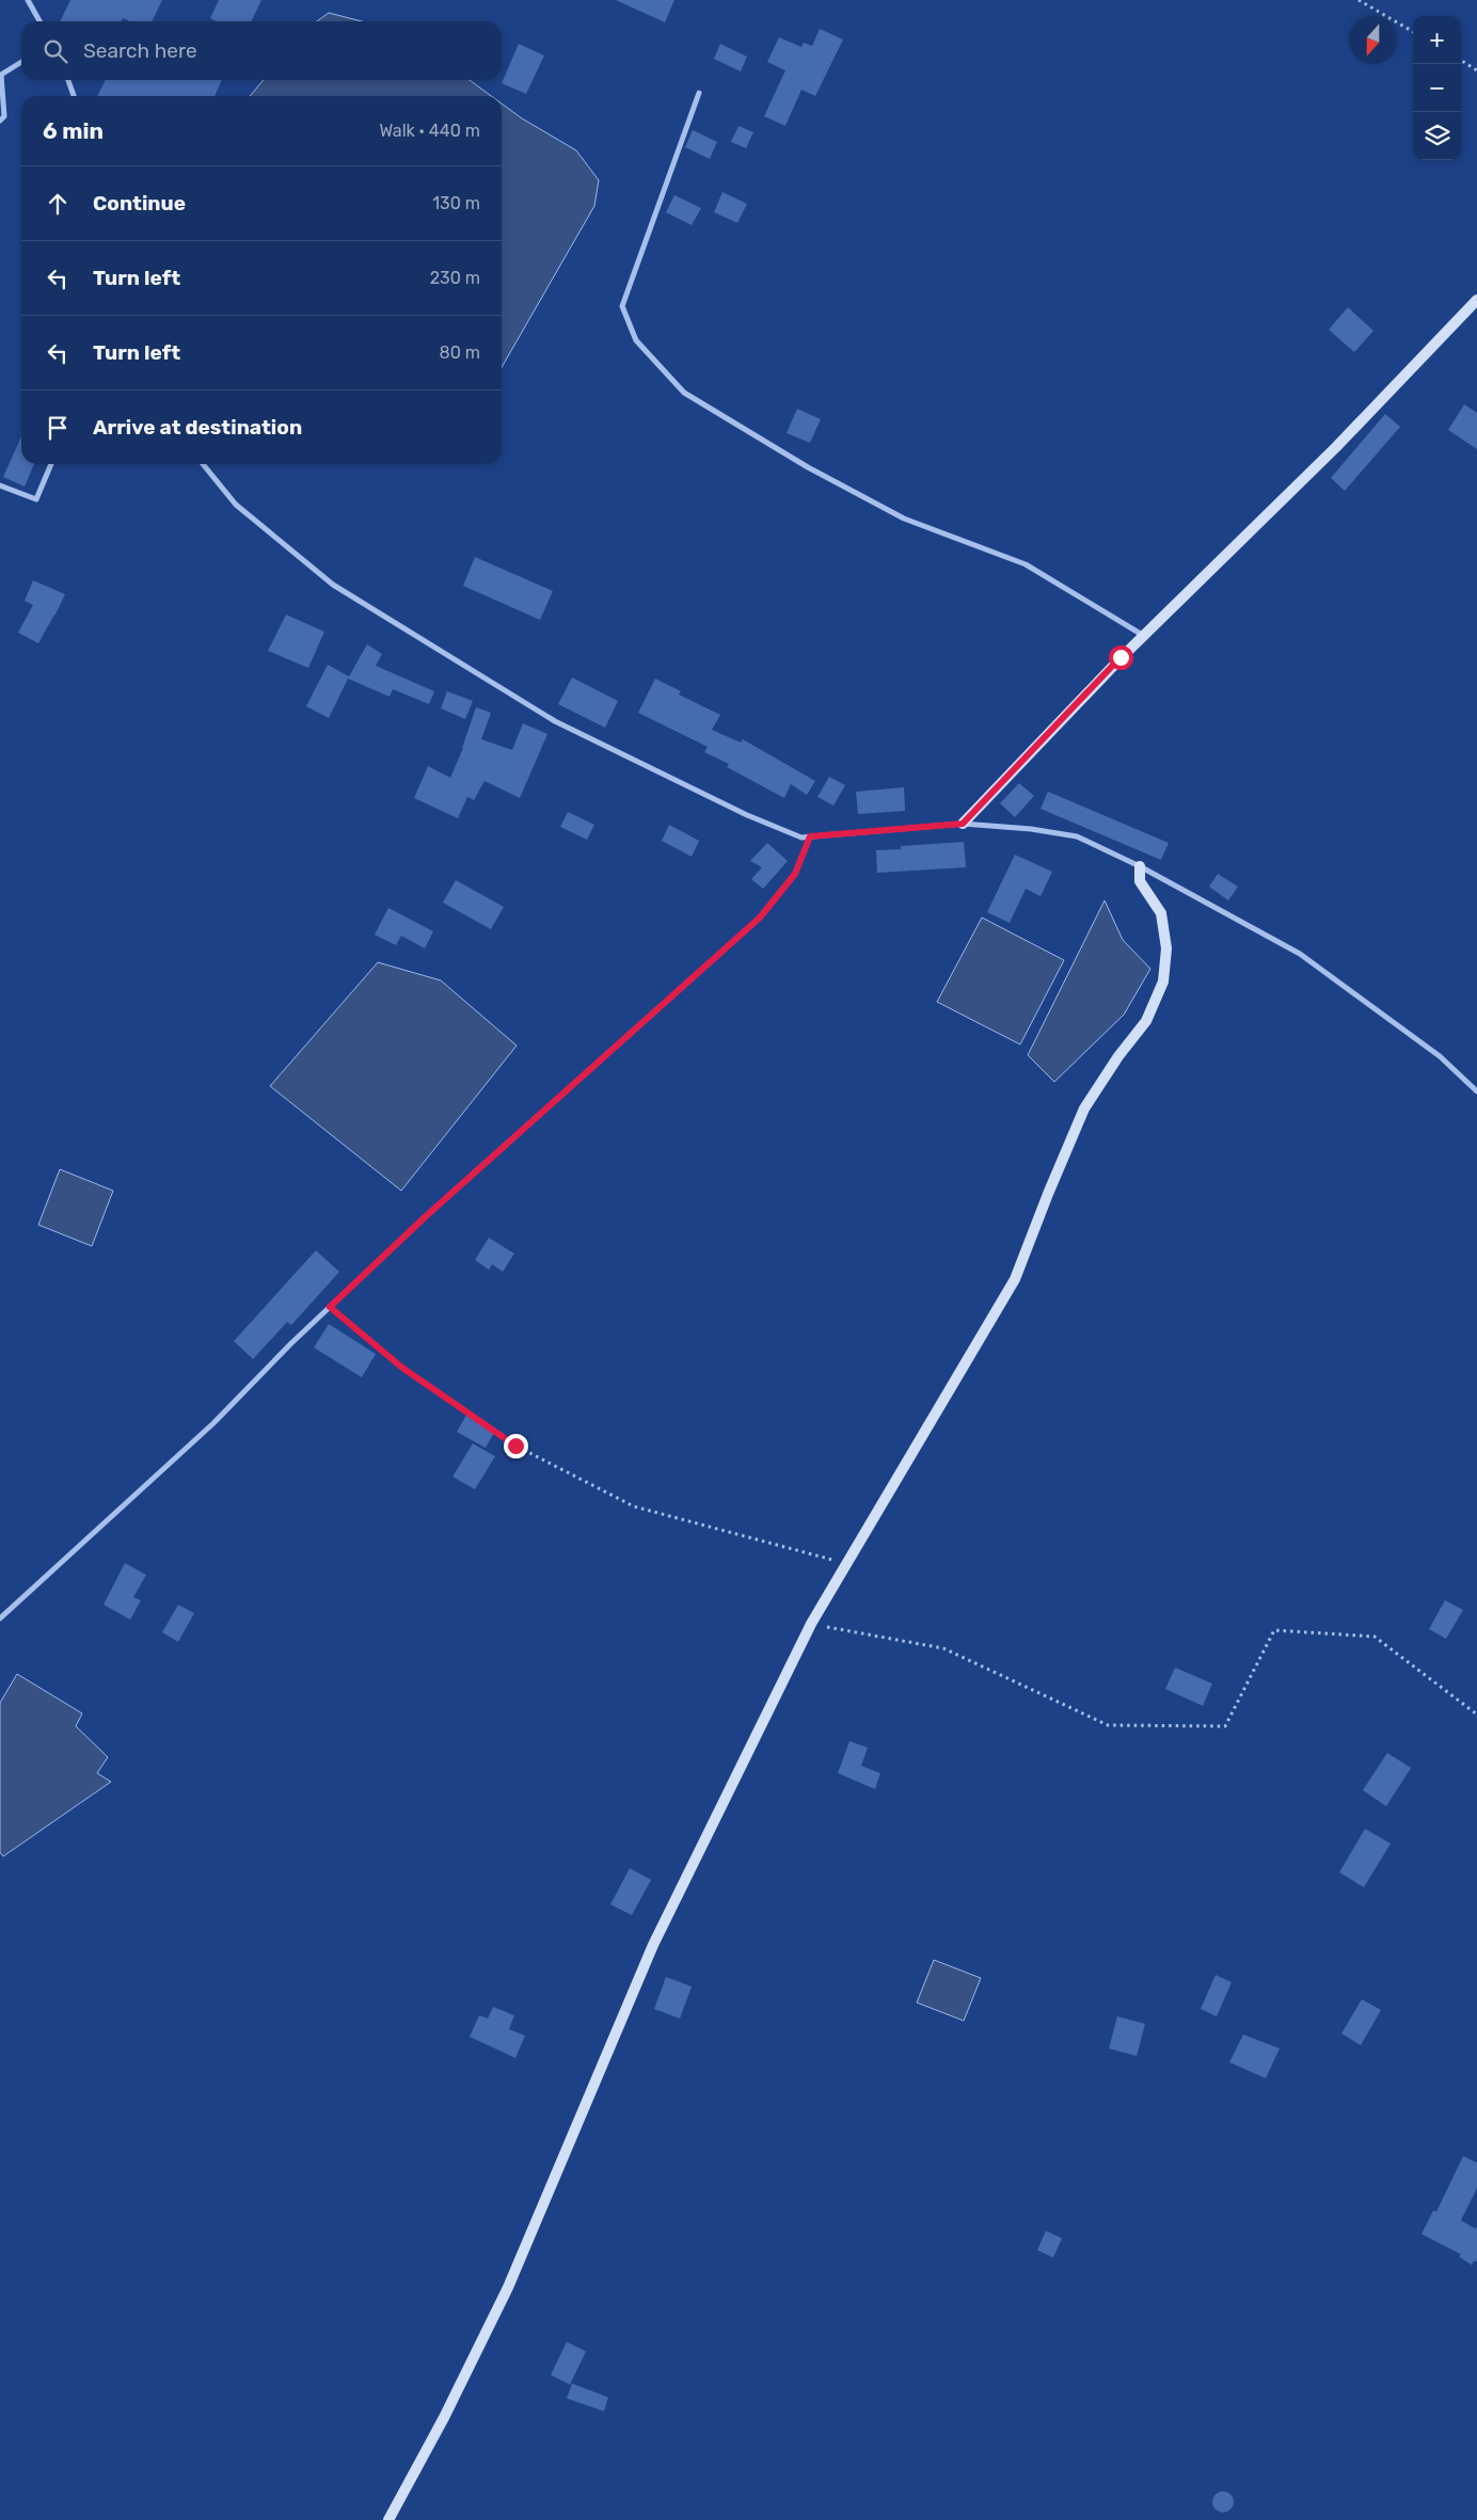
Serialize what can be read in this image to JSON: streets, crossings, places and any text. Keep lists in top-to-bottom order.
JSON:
{
  "north": "bottom",
  "page": {
    "map_buttons": ["+", "−"],
    "search": "Search here",
    "heading": ["6 min", "Walk · 440 m"],
    "list": [
      ["Continue", "130 m"],
      ["Turn left", "230 m"],
      ["Turn left", "80 m"],
      "Arrive at destination"
    ]
  }
}
